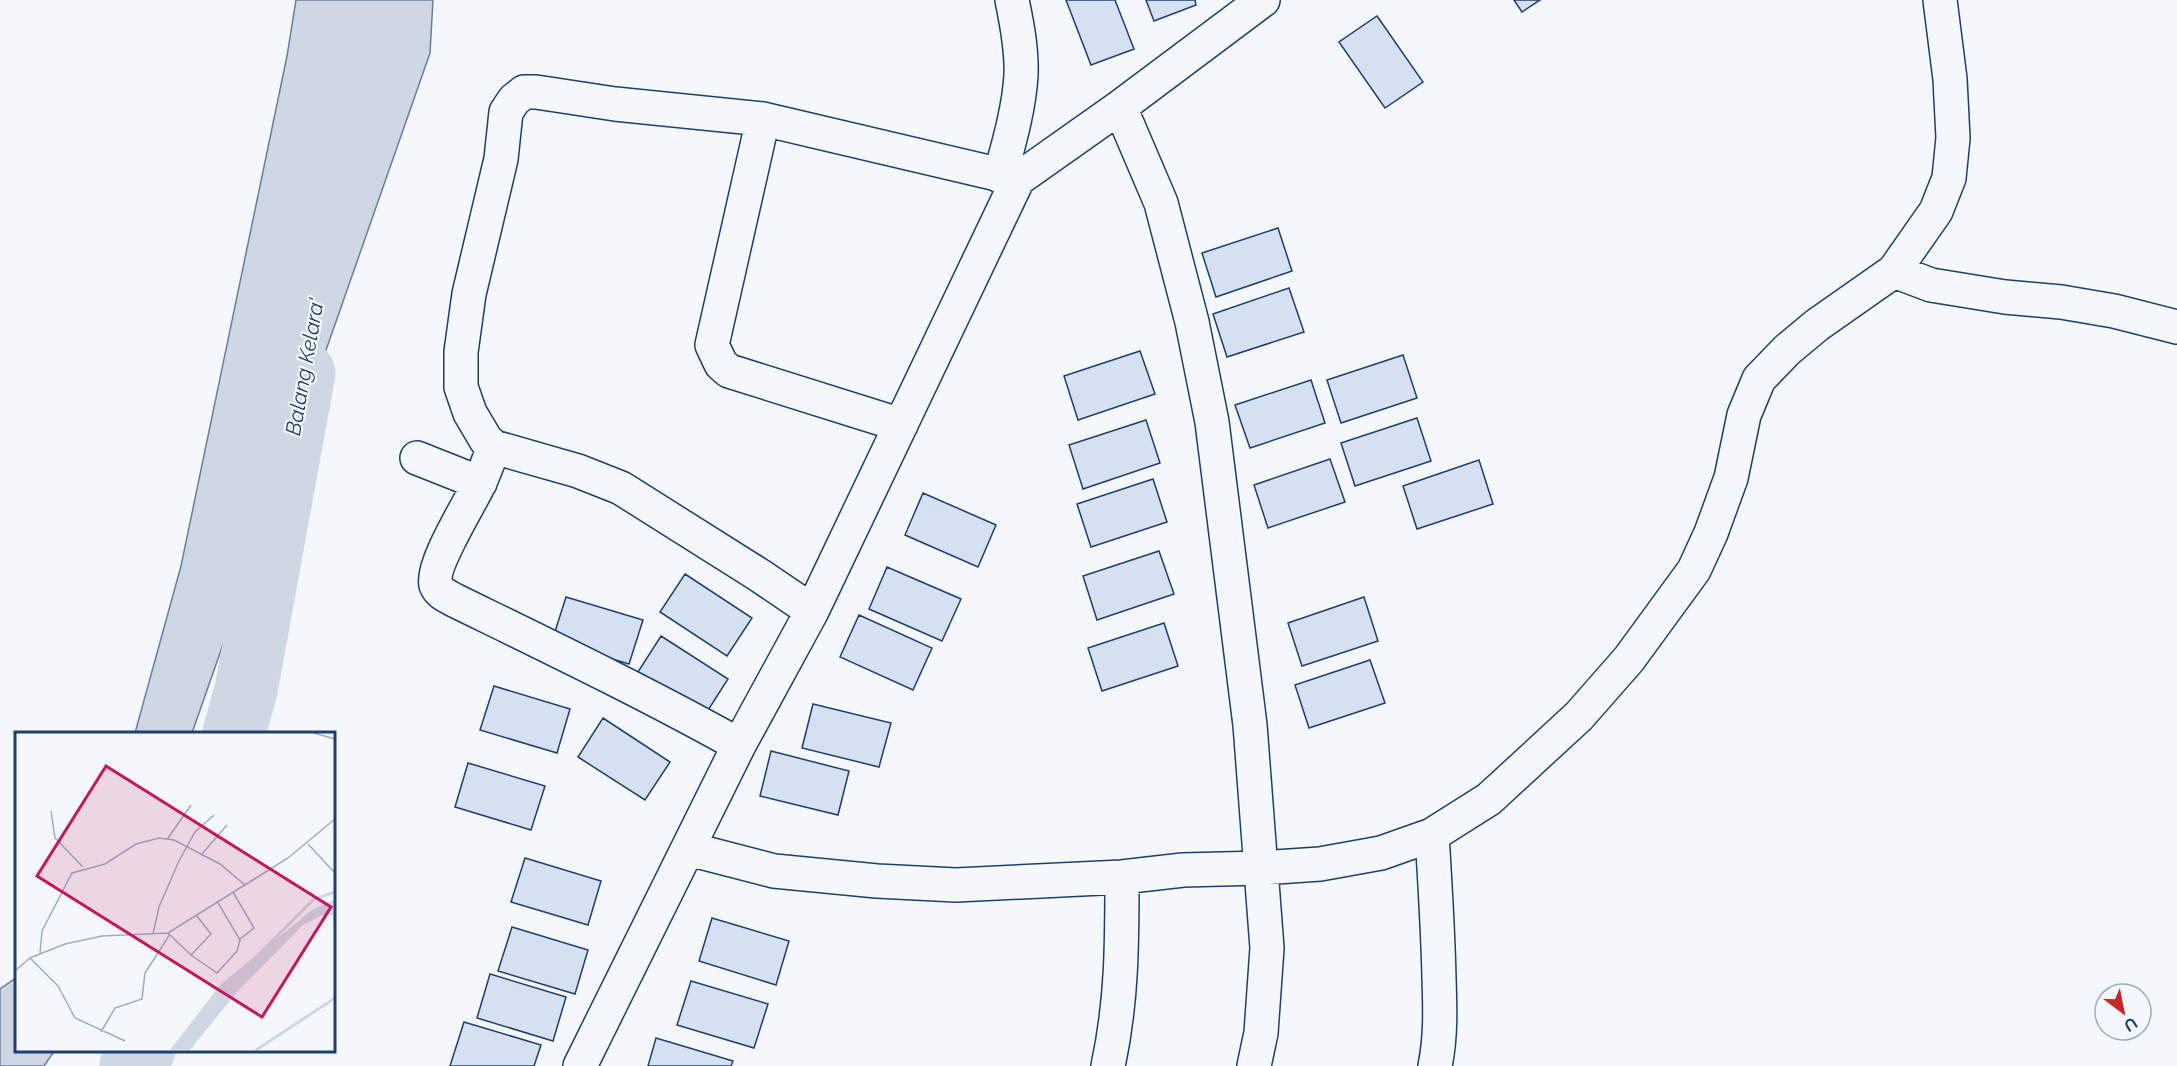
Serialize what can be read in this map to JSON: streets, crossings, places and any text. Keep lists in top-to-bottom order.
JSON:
{
  "water": ["Balang Kelara'"],
  "north": "bottom right"
}
